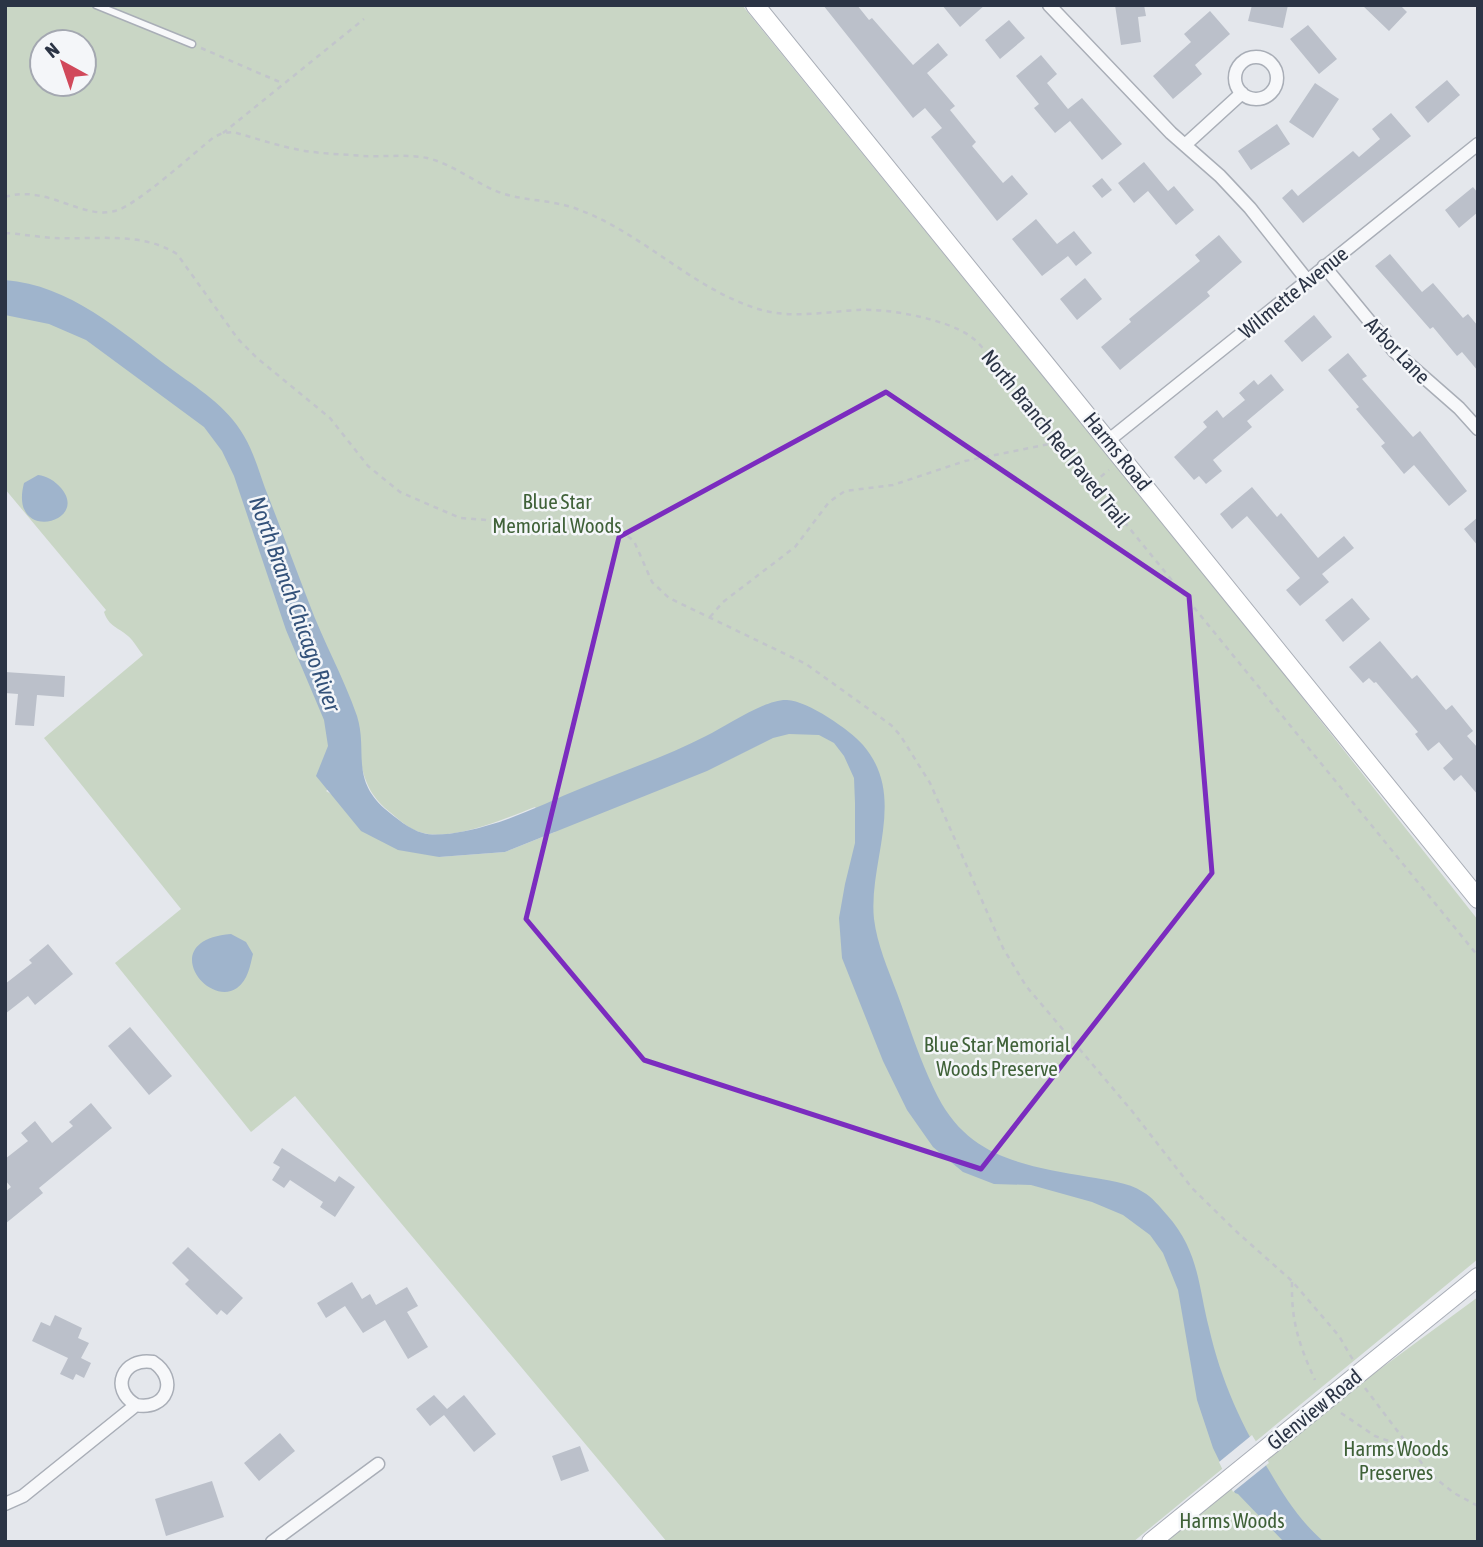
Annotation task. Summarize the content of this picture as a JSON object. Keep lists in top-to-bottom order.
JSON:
{
  "streets": {
    "main road": ["Harms Road", "Glenview Road"],
    "street": ["Wilmette Avenue", "Arbor Lane"],
    "path": ["North Branch Red Paved Trail"]
  },
  "crossings": [
    ["Wilmette Avenue", "Arbor Lane"],
    ["Wilmette Avenue", "Harms Road"]
  ],
  "water": ["North Branch Chicago River"],
  "parks": [
    "Blue Star Memorial Woods",
    "Blue Star Memorial Woods Preserve",
    "Harms Woods Preserves",
    "Harms Woods"
  ],
  "north": "top left"
}
